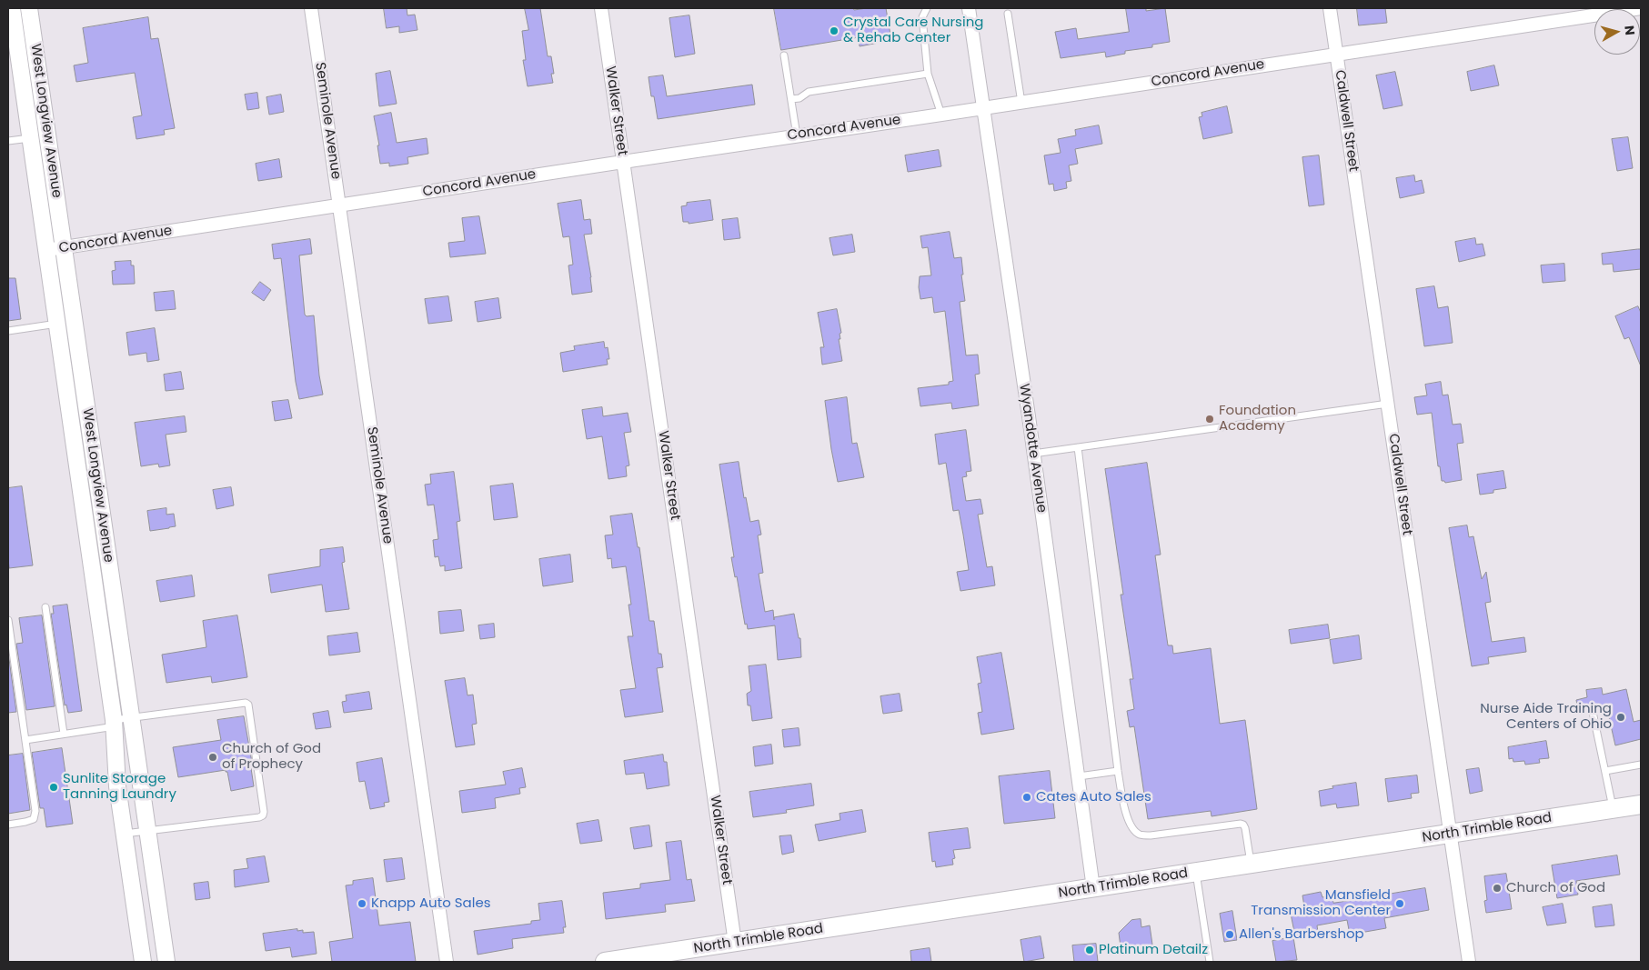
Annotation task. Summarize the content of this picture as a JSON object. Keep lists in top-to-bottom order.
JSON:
{
  "streets": {
    "main road": ["North Trimble Road"],
    "street": [
      "Concord Avenue",
      "Walker Street",
      "West Longview Avenue",
      "Seminole Avenue",
      "Caldwell Street",
      "Wyandotte Avenue"
    ]
  },
  "crossings": [
    ["Concord Avenue", "Walker Street"],
    ["Concord Avenue", "West Longview Avenue"],
    ["Concord Avenue", "Seminole Avenue"],
    ["Concord Avenue", "Caldwell Street"],
    ["Concord Avenue", "Wyandotte Avenue"],
    ["Walker Street", "North Trimble Road"],
    ["Caldwell Street", "North Trimble Road"],
    ["Wyandotte Avenue", "North Trimble Road"]
  ],
  "places": [
    "Crystal Care Nursing & Rehab Center",
    "Foundation Academy",
    "Nurse Aide Training Centers of Ohio",
    "Church of God of Prophecy",
    "Sunlite Storage Tanning Laundry",
    "Cates Auto Sales",
    "Church of God",
    "Knapp Auto Sales",
    "Mansfield Transmission Center",
    "Allen's Barbershop",
    "Platinum Detailz"
  ],
  "north": "right"
}
